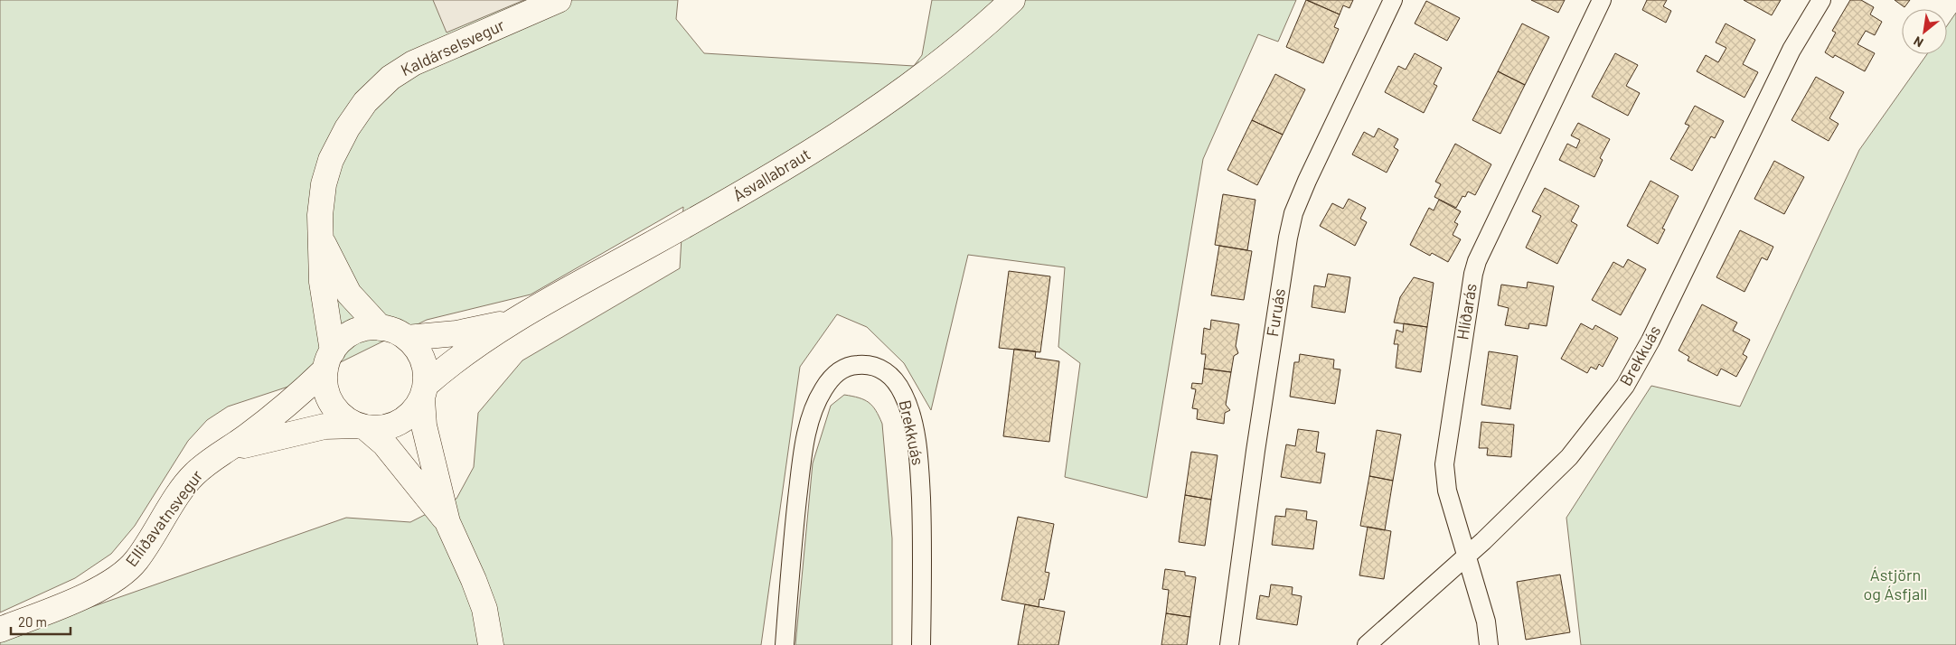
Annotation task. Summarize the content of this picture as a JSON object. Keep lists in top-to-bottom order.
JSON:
{
  "streets": {
    "main road": ["Kaldárselsvegur", "Ásvallabraut", "Elliðavatnsvegur"],
    "street": ["Hlíðarás", "Furuás", "Brekkuás"]
  },
  "crossings": [
    ["Kaldárselsvegur", "Ásvallabraut"],
    ["Kaldárselsvegur", "Elliðavatnsvegur"],
    ["Ásvallabraut", "Elliðavatnsvegur"],
    ["Hlíðarás", "Brekkuás"]
  ],
  "parks": ["Ástjörn og Ásfjall"],
  "scale_bar": "20 m",
  "north": "bottom left"
}
